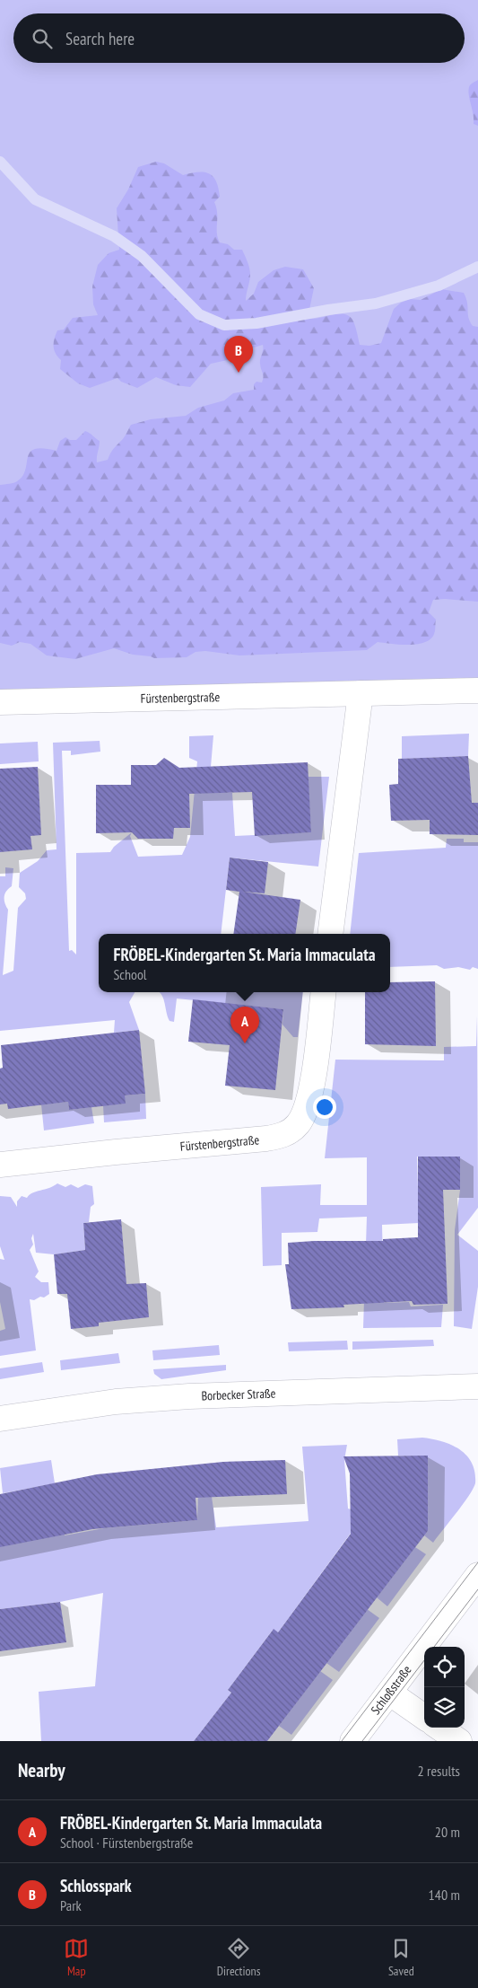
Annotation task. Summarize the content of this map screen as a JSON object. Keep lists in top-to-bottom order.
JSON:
{
  "streets": {
    "street": ["Fürstenbergstraße", "Borbecker Straße", "Schloßstraße"]
  },
  "page": {
    "search": "Search here",
    "pins": ["B", "A"],
    "popup": ["FRÖBEL-Kindergarten St. Maria Immaculata", "School"],
    "heading": ["Nearby", "2 results"],
    "list": [
      {
        "mark": "A",
        "name": "FRÖBEL-Kindergarten St. Maria Immaculata",
        "note": "School · Fürstenbergstraße",
        "value": "20 m"
      },
      {
        "mark": "B",
        "name": "Schlosspark",
        "note": "Park",
        "value": "140 m"
      }
    ],
    "nav": ["Map", "Directions", "Saved"]
  }
}
